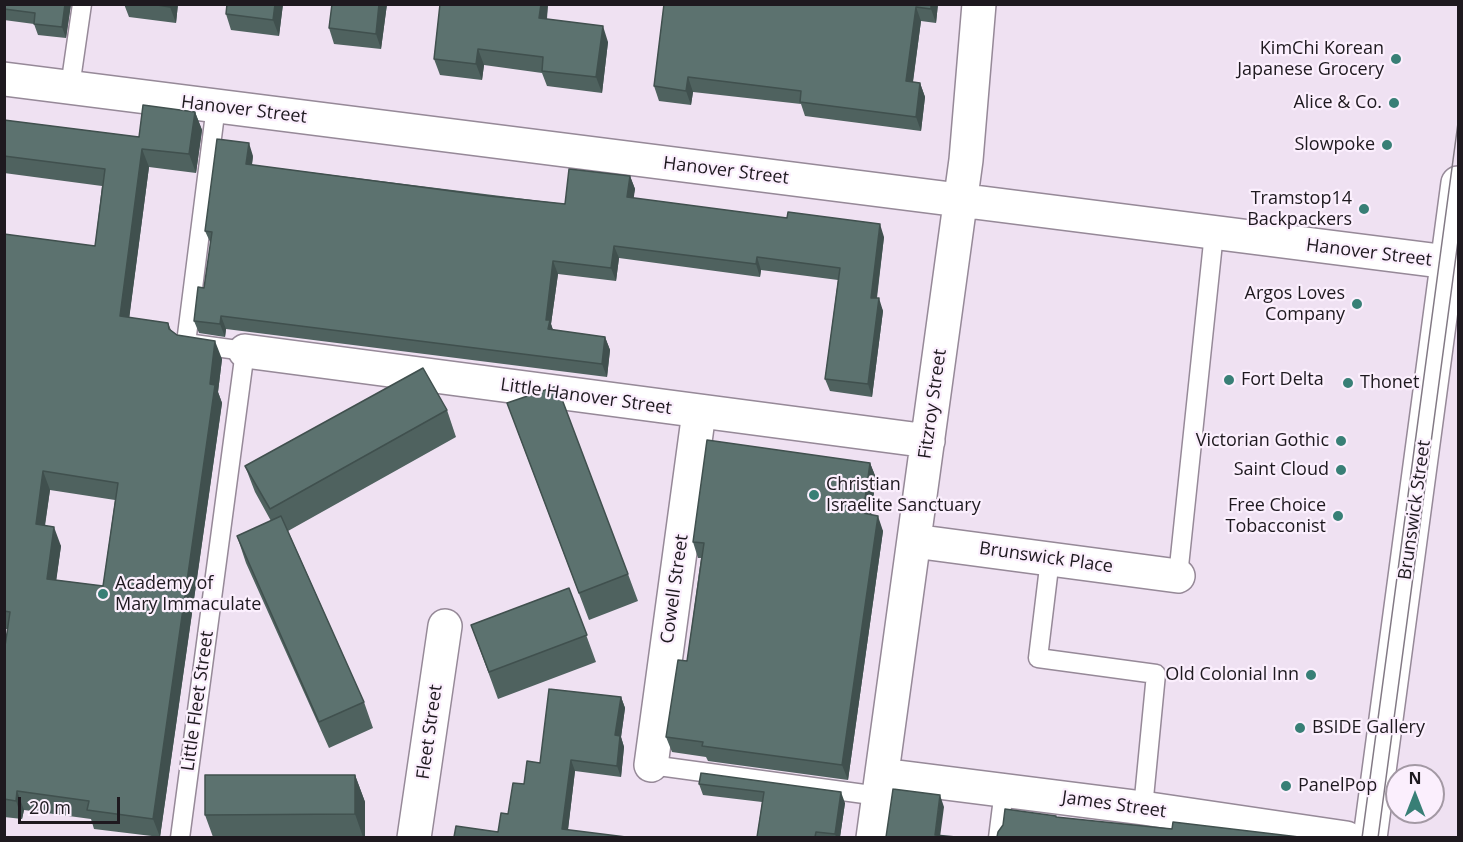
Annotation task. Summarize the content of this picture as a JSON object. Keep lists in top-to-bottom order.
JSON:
{
  "streets": {
    "street": [
      "Hanover Street",
      "Little Hanover Street",
      "Fitzroy Street",
      "Brunswick Street",
      "Brunswick Place",
      "Cowell Street",
      "Fleet Street",
      "James Street"
    ],
    "lane": ["Little Fleet Street"]
  },
  "crossings": [
    ["Hanover Street", "Fitzroy Street"],
    ["Hanover Street", "Brunswick Street"],
    ["Little Hanover Street", "Fitzroy Street"],
    ["Little Hanover Street", "Cowell Street"],
    ["Little Hanover Street", "Little Fleet Street"],
    ["Fitzroy Street", "Brunswick Place"],
    ["Fitzroy Street", "James Street"]
  ],
  "places": [
    "KimChi Korean Japanese Grocery",
    "Alice & Co.",
    "Slowpoke",
    "Tramstop14 Backpackers",
    "Argos Loves Company",
    "Fort Delta",
    "Thonet",
    "Victorian Gothic",
    "Saint Cloud",
    "Christian Israelite Sanctuary",
    "Free Choice Tobacconist",
    "Academy of Mary Immaculate",
    "Old Colonial Inn",
    "BSIDE Gallery",
    "PanelPop"
  ],
  "scale_bar": "20 m",
  "north": "top"
}
